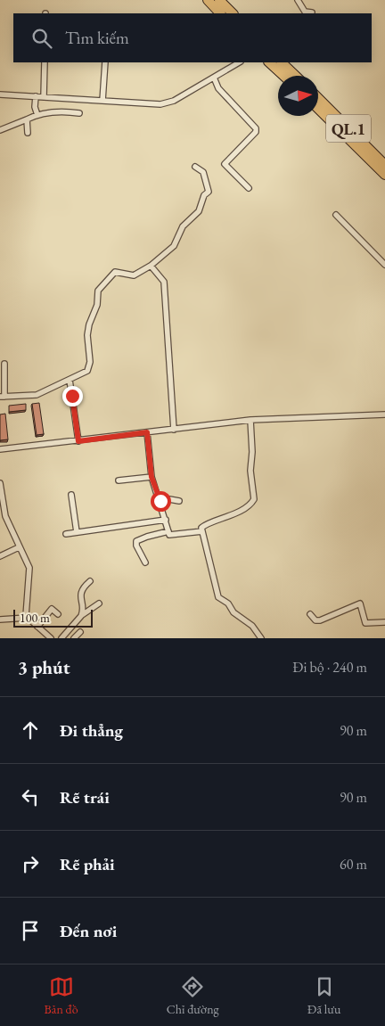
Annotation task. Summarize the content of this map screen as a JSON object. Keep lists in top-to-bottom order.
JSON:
{
  "streets": {
    "highway": ["QL.1"]
  },
  "scale_bar": "100 m",
  "north": "right",
  "page": {
    "search": "Tìm kiếm",
    "scale": "100 m",
    "heading": ["3 phút", "Đi bộ · 240 m"],
    "list": [
      ["Đi thẳng", "90 m"],
      ["Rẽ trái", "90 m"],
      ["Rẽ phải", "60 m"],
      "Đến nơi"
    ],
    "nav": ["Bản đồ", "Chỉ đường", "Đã lưu"]
  }
}
